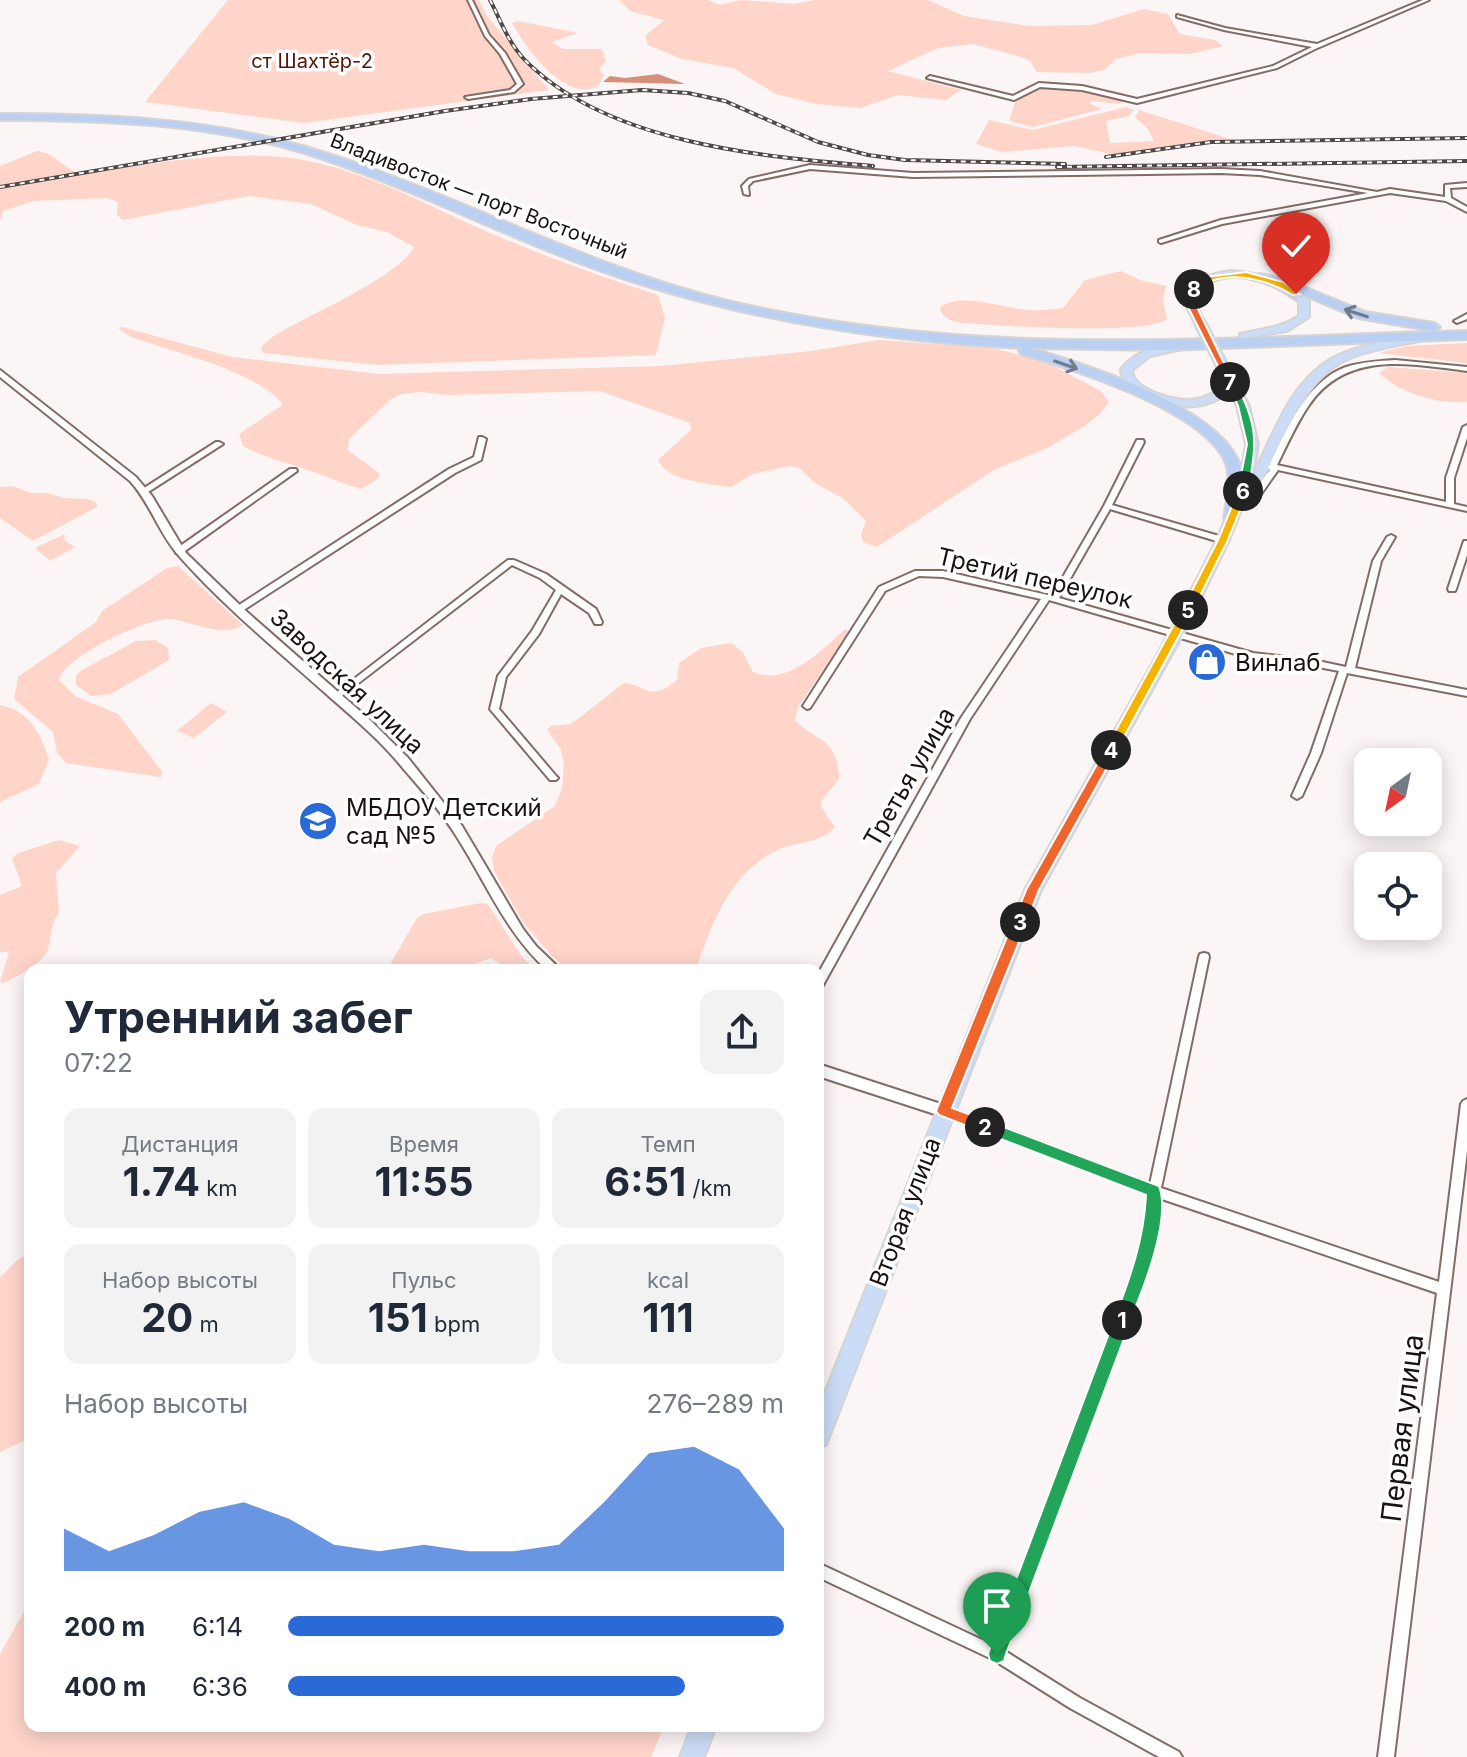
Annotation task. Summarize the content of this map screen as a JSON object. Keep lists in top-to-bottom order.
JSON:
{
  "streets": {
    "highway": ["Владивосток — порт Восточный"],
    "main road": ["Вторая улица"],
    "street": [
      "Третий переулок",
      "Заводская улица",
      "Третья улица",
      "Первая улица"
    ]
  },
  "crossings": [
    ["Третий переулок", "Третья улица"],
    ["Третий переулок", "Вторая улица"]
  ],
  "parks": ["ст Шахтёр-2"],
  "places": {
    "shop": ["Винлаб"],
    "school or university": ["МБДОУ Детский сад №5"]
  },
  "north": "bottom left",
  "page": {
    "pins": [
      "8",
      "7",
      "6",
      "5",
      "4",
      "3",
      "2",
      "1"
    ],
    "heading": ["Утренний забег", "07:22"],
    "stats": [
      ["Дистанция", "1.74 km"],
      ["Время", "11:55"],
      ["Темп", "6:51 /km"],
      ["Набор высоты", "20 m"],
      ["Пульс", "151 bpm"],
      ["kcal", "111"]
    ],
    "chart": ["Набор высоты", "276–289 m"],
    "list": [
      {
        "name": "200 m",
        "note": "6:14"
      },
      {
        "name": "400 m",
        "note": "6:36"
      }
    ]
  }
}
